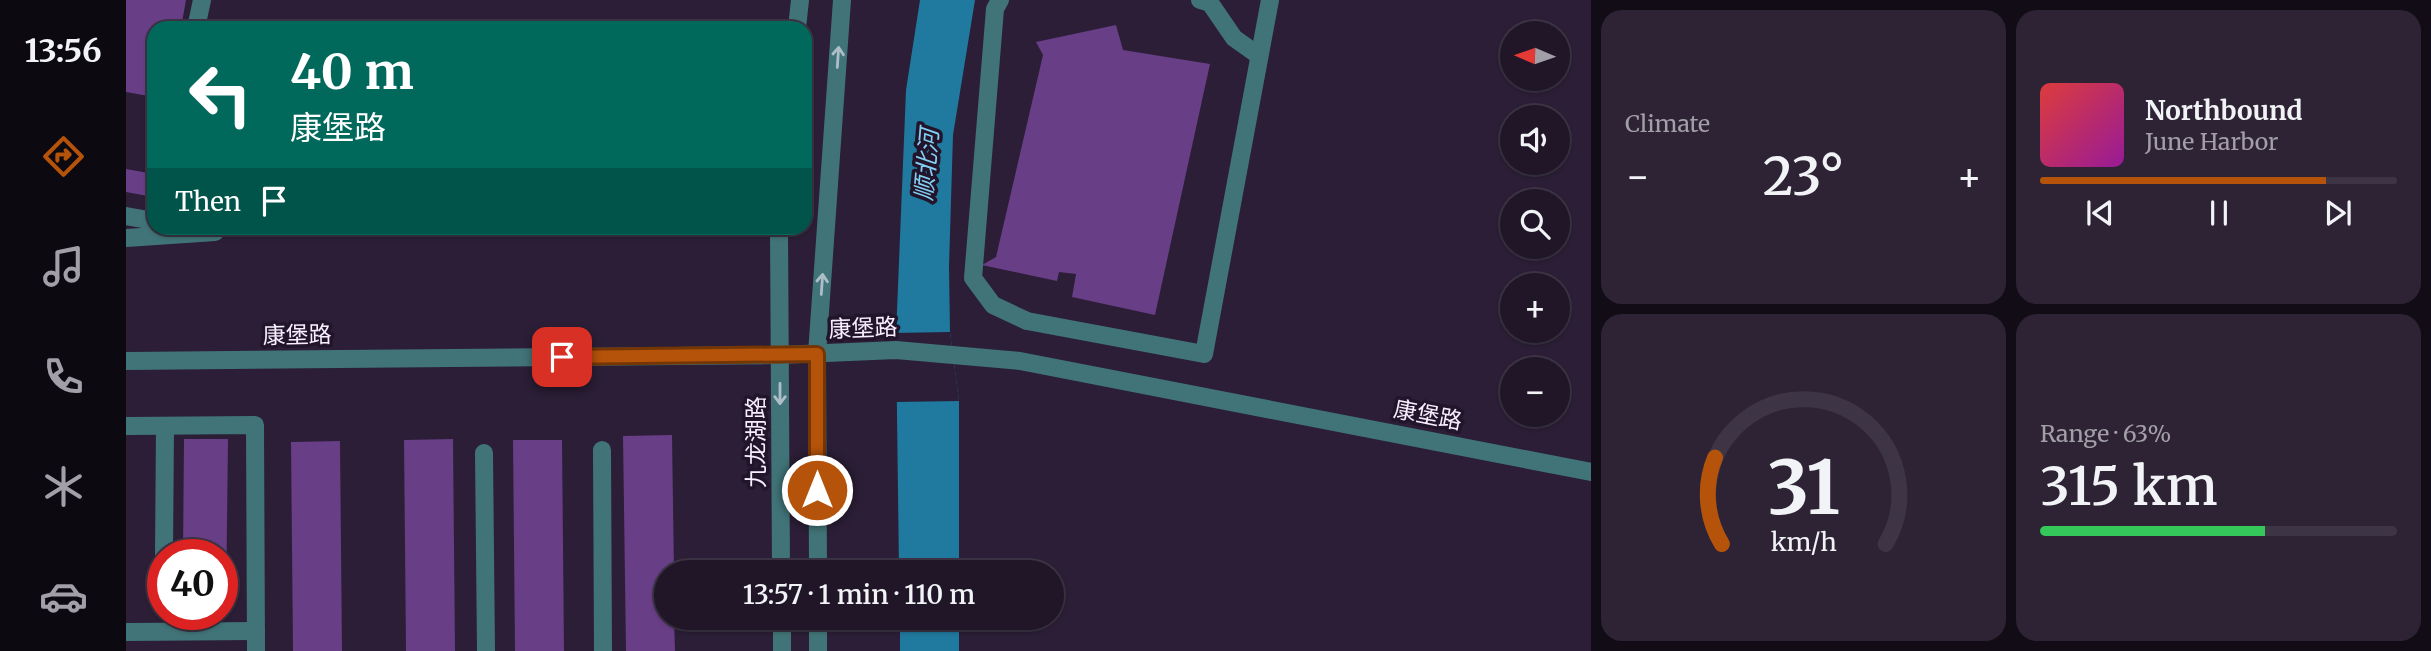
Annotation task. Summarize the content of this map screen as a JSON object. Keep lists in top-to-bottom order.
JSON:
{
  "streets": {
    "street": ["康堡路", "九龙湖路"]
  },
  "crossings": [
    ["康堡路", "九龙湖路"]
  ],
  "water": ["顺北河"],
  "north": "left",
  "page": {
    "tabs": "13:56",
    "tile": [
      "Climate",
      ["Range · 63%", "315 km"]
    ],
    "map_buttons": ["+", "−"],
    "turn": ["40 m", "康堡路"],
    "song": ["Northbound", "June Harbor"],
    "heat": ["−", "23°", "+"],
    "then": "Then",
    "limit": "40",
    "trip": "13:57 · 1 min · 110 m",
    "gauge": ["31", "km/h"]
  }
}
